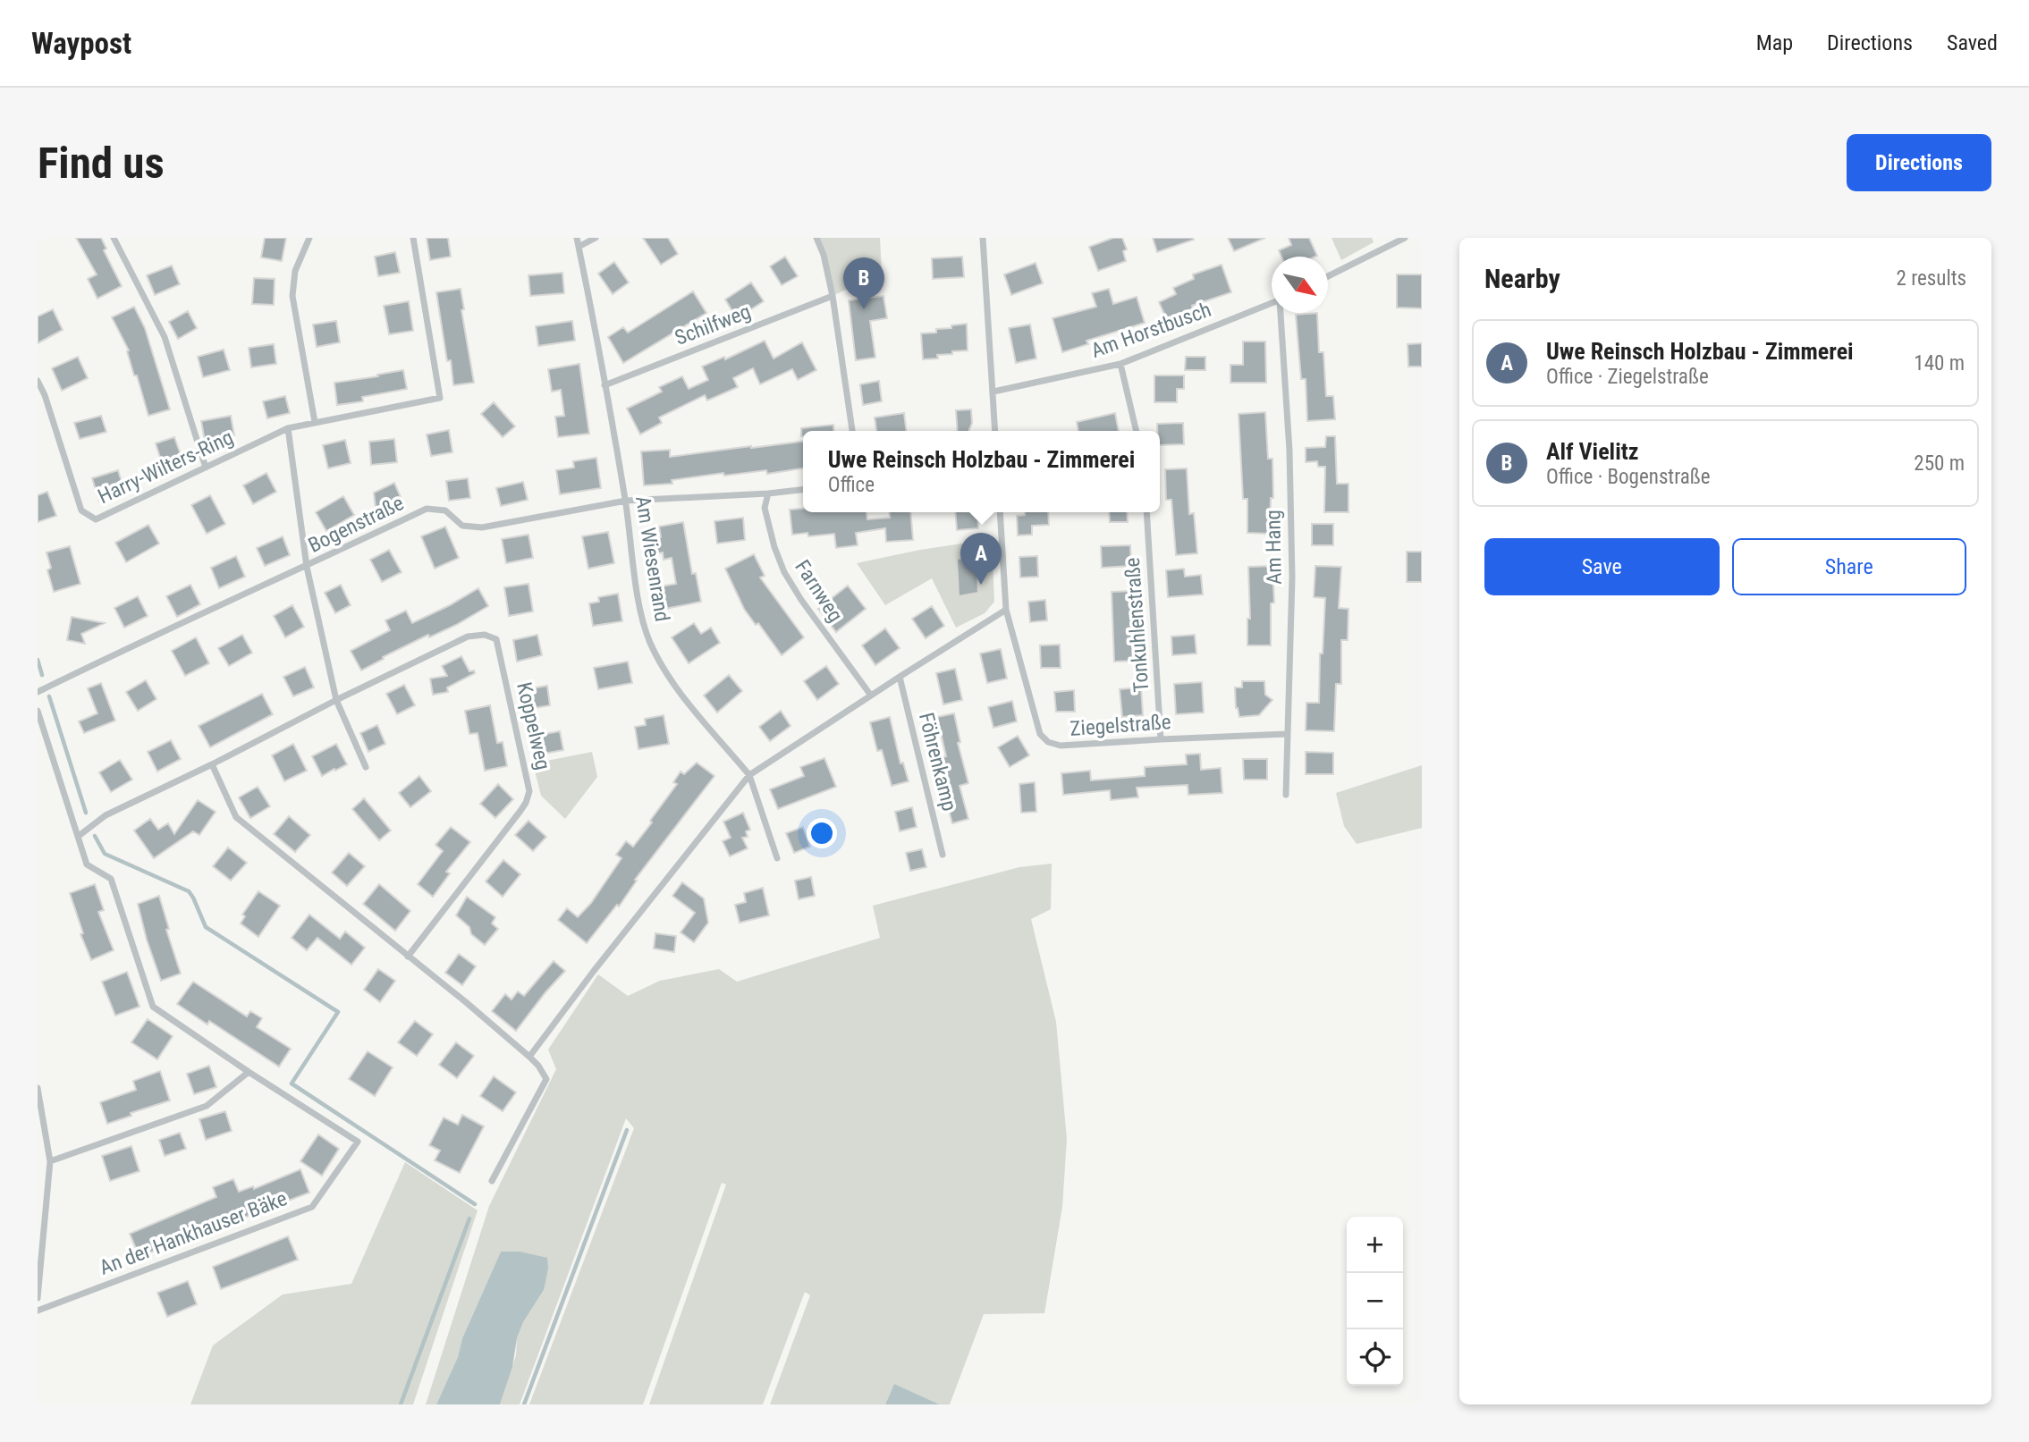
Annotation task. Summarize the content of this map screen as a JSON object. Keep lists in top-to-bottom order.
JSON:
{
  "streets": {
    "street": [
      "Schilfweg",
      "Am Horstbusch",
      "Harry-Wilters-Ring",
      "Bogenstraße",
      "Am Hang",
      "Am Wiesenrand",
      "Farnweg",
      "Tonkuhlenstraße",
      "Ziegelstraße",
      "Koppelweg",
      "Föhrenkamp",
      "An der Hankhauser Bäke"
    ]
  },
  "crossings": [
    ["Schilfweg", "Am Wiesenrand"],
    ["Bogenstraße", "Am Wiesenrand"],
    ["Bogenstraße", "Farnweg"],
    ["Am Hang", "Ziegelstraße"],
    ["Tonkuhlenstraße", "Ziegelstraße"]
  ],
  "north": "bottom right",
  "page": {
    "header": "Waypost",
    "nav": ["Map", "Directions", "Saved"],
    "buttons": [
      "Directions",
      ["Save", "Share"]
    ],
    "title": "Find us",
    "heading": ["Nearby", "2 results"],
    "pins": ["B", "A"],
    "list": [
      {
        "mark": "A",
        "name": "Uwe Reinsch Holzbau - Zimmerei",
        "note": "Office · Ziegelstraße",
        "value": "140 m"
      },
      {
        "mark": "B",
        "name": "Alf Vielitz",
        "note": "Office · Bogenstraße",
        "value": "250 m"
      }
    ],
    "popup": ["Uwe Reinsch Holzbau - Zimmerei", "Office"],
    "map_buttons": ["+", "−"]
  }
}
